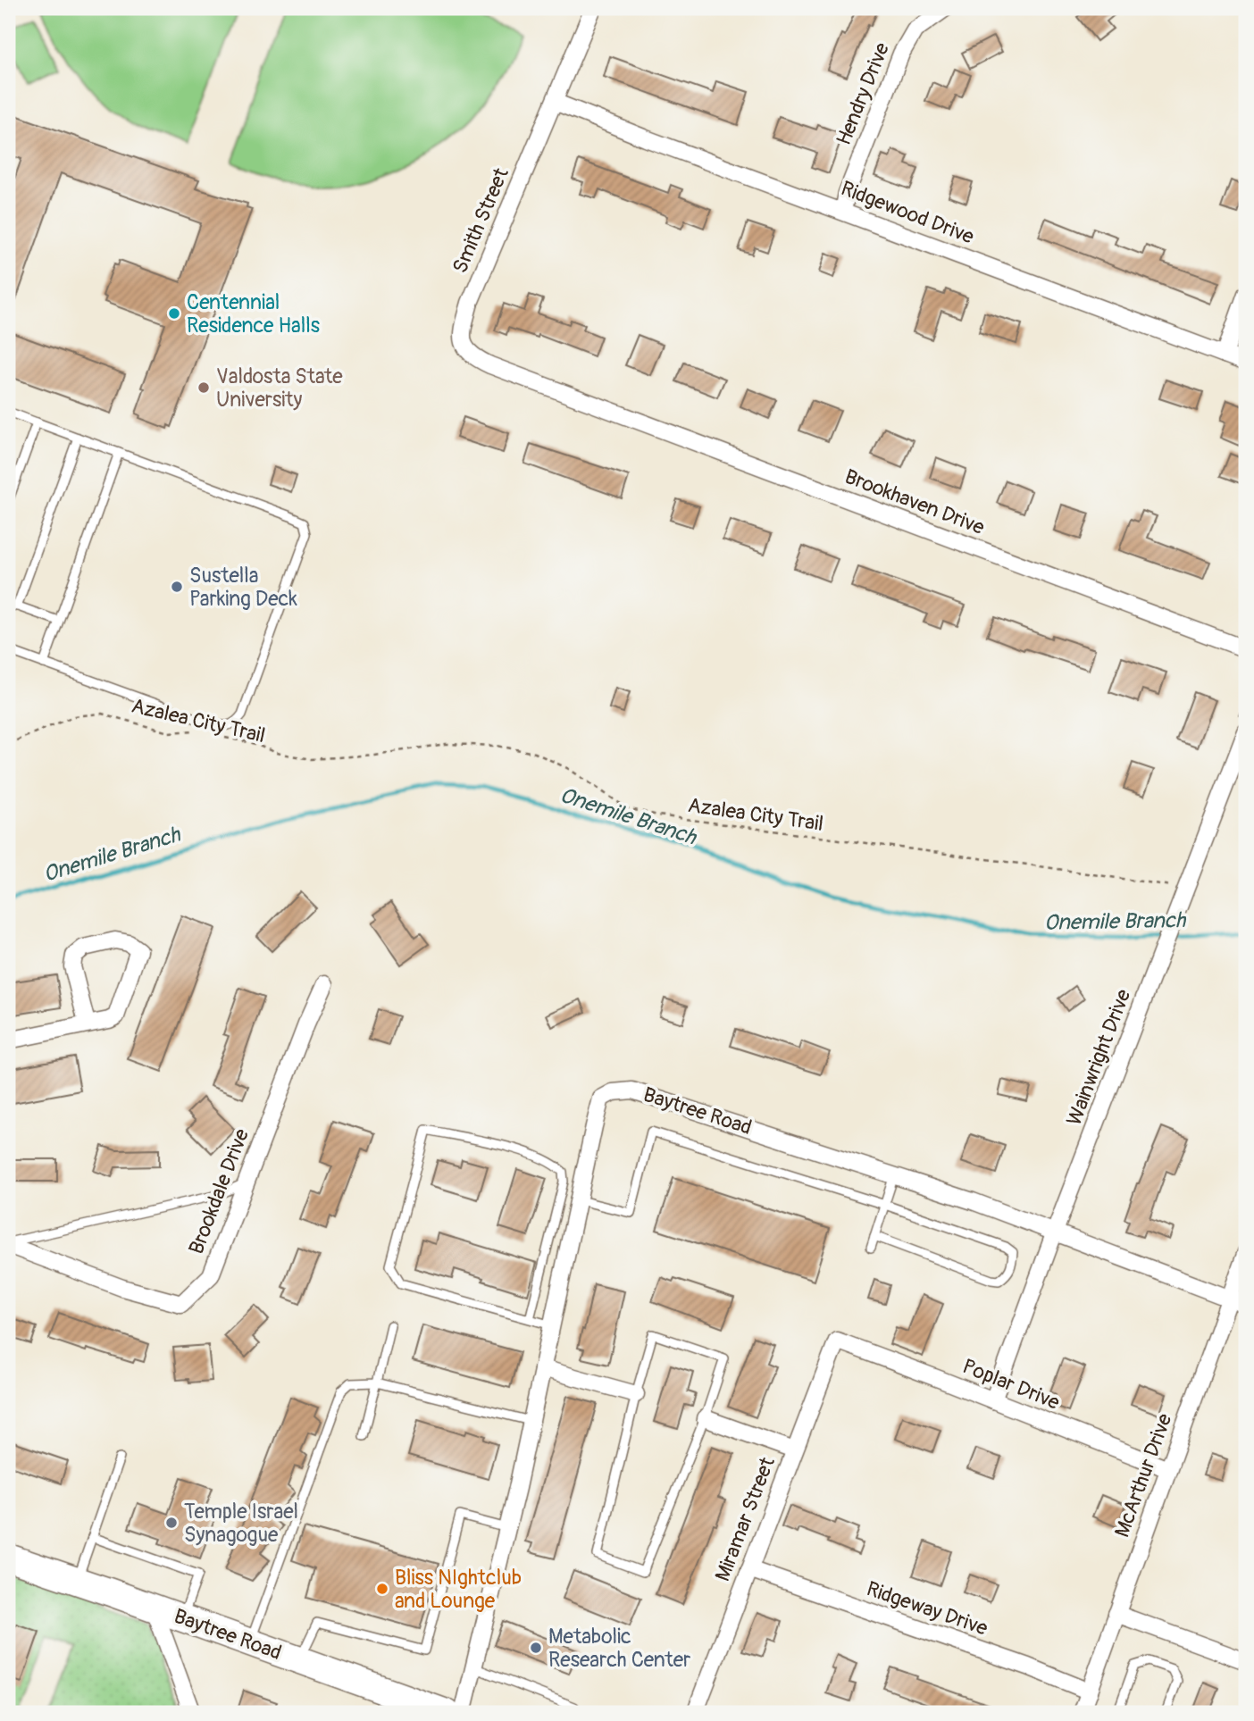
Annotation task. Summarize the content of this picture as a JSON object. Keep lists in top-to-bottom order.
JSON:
{
  "streets": {
    "main road": ["Baytree Road"],
    "street": [
      "Hendry Drive",
      "Ridgewood Drive",
      "Smith Street",
      "Brookhaven Drive",
      "Wainwright Drive",
      "Brookdale Drive",
      "Poplar Drive",
      "McArthur Drive",
      "Miramar Street",
      "Ridgeway Drive"
    ],
    "path": ["Azalea City Trail"]
  },
  "crossings": [
    ["Hendry Drive", "Ridgewood Drive"],
    ["Ridgewood Drive", "Smith Street"],
    ["Smith Street", "Brookhaven Drive"],
    ["Wainwright Drive", "Baytree Road"],
    ["Wainwright Drive", "Poplar Drive"],
    ["Baytree Road", "McArthur Drive"],
    ["Poplar Drive", "McArthur Drive"],
    ["Poplar Drive", "Miramar Street"],
    ["McArthur Drive", "Ridgeway Drive"],
    ["Miramar Street", "Ridgeway Drive"]
  ],
  "water": ["Onemile Branch"],
  "places": [
    "Centennial Residence Halls",
    "Valdosta State University",
    "Sustella Parking Deck",
    "Temple Israel Synagogue",
    "Bliss NIghtclub and Lounge",
    "Metabolic Research Center"
  ]
}
